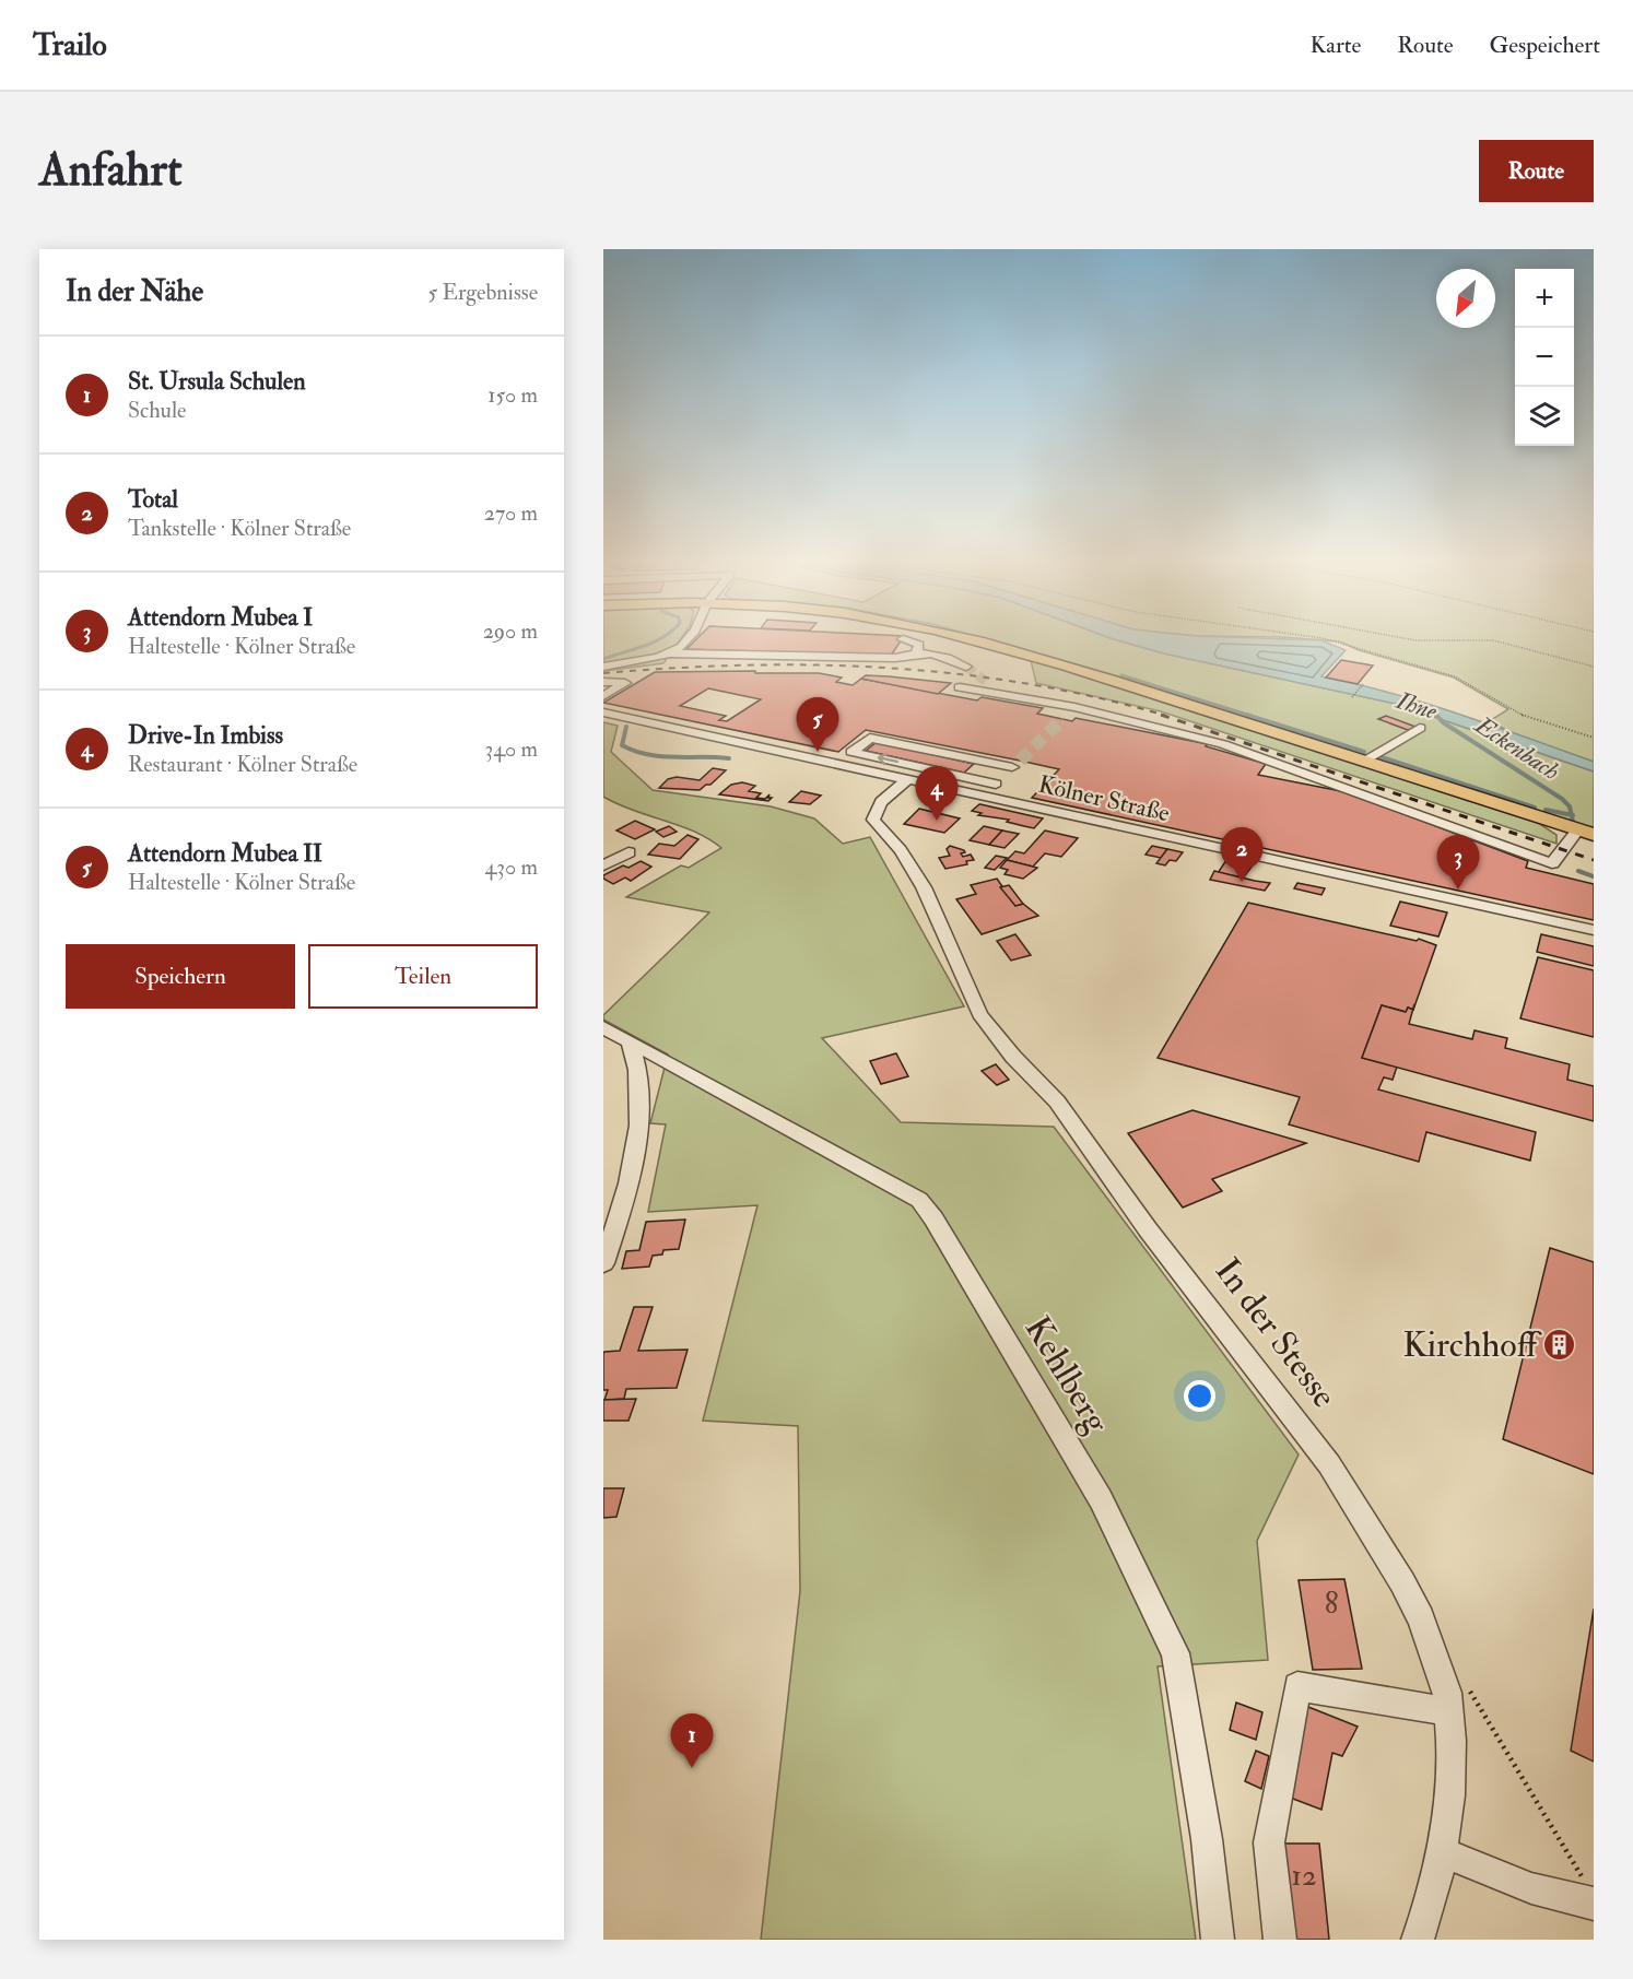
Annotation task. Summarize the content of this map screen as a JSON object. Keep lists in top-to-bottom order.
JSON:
{
  "streets": {
    "street": ["Kölner Straße", "In der Stesse", "Kehlberg"]
  },
  "crossings": [
    ["Kölner Straße", "In der Stesse"]
  ],
  "water": ["Ihne", "Eckenbach"],
  "places": {
    "building": ["Kirchhoff"]
  },
  "house_numbers": ["8", "12"],
  "north": "bottom left",
  "page": {
    "header": "Trailo",
    "nav": ["Karte", "Route", "Gespeichert"],
    "buttons": [
      "Route",
      ["Speichern", "Teilen"]
    ],
    "title": "Anfahrt",
    "heading": ["In der Nähe", "5 Ergebnisse"],
    "map_buttons": ["+", "−"],
    "list": [
      {
        "mark": "1",
        "name": "St. Ursula Schulen",
        "note": "Schule",
        "value": "150 m"
      },
      {
        "mark": "2",
        "name": "Total",
        "note": "Tankstelle · Kölner Straße",
        "value": "270 m"
      },
      {
        "mark": "3",
        "name": "Attendorn Mubea I",
        "note": "Haltestelle · Kölner Straße",
        "value": "290 m"
      },
      {
        "mark": "4",
        "name": "Drive-In Imbiss",
        "note": "Restaurant · Kölner Straße",
        "value": "340 m"
      },
      {
        "mark": "5",
        "name": "Attendorn Mubea II",
        "note": "Haltestelle · Kölner Straße",
        "value": "430 m"
      }
    ],
    "pins": [
      "5",
      "4",
      "2",
      "3",
      "1"
    ]
  }
}
